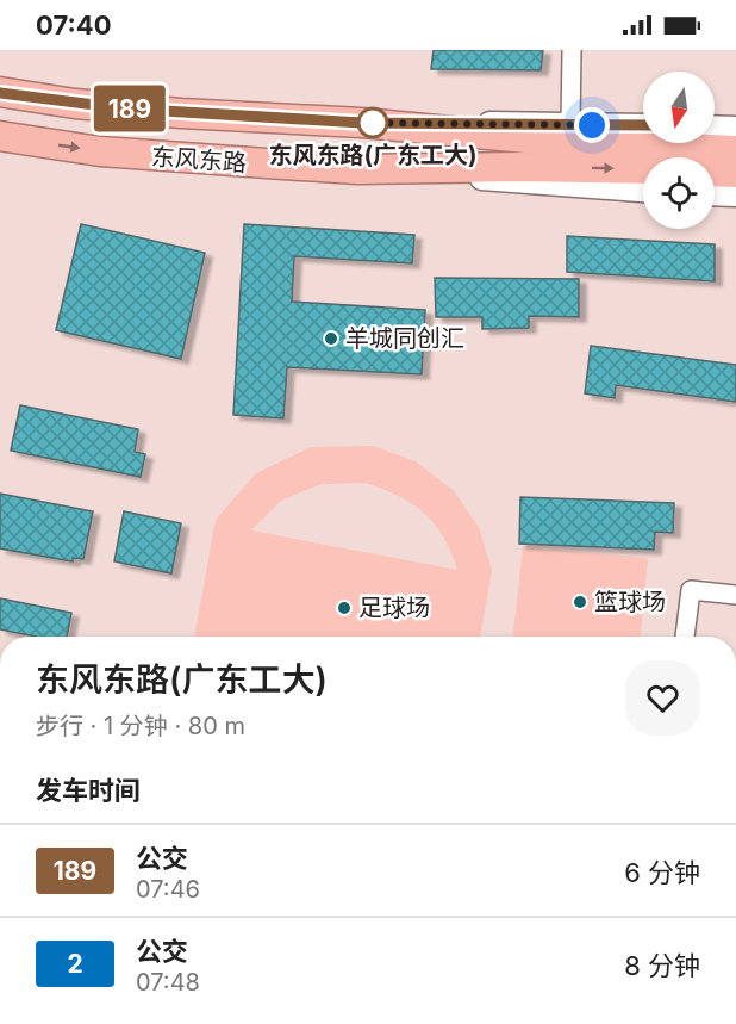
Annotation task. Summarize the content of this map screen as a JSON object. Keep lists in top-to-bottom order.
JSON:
{
  "streets": {
    "highway": ["东风东路"]
  },
  "places": [
    "东风东路(广东工大)",
    "羊城同创汇",
    "篮球场",
    "足球场"
  ],
  "lines": ["bus line 189"],
  "north": "bottom",
  "page": {
    "status": "07:40",
    "on_map": "189",
    "heading": [
      ["东风东路(广东工大)", "步行 · 1 分钟 · 80 m"],
      "发车时间"
    ],
    "list": [
      {
        "mark": "189",
        "name": "公交",
        "note": "07:46",
        "value": "6 分钟"
      },
      {
        "mark": "2",
        "name": "公交",
        "note": "07:48",
        "value": "8 分钟"
      }
    ]
  }
}
